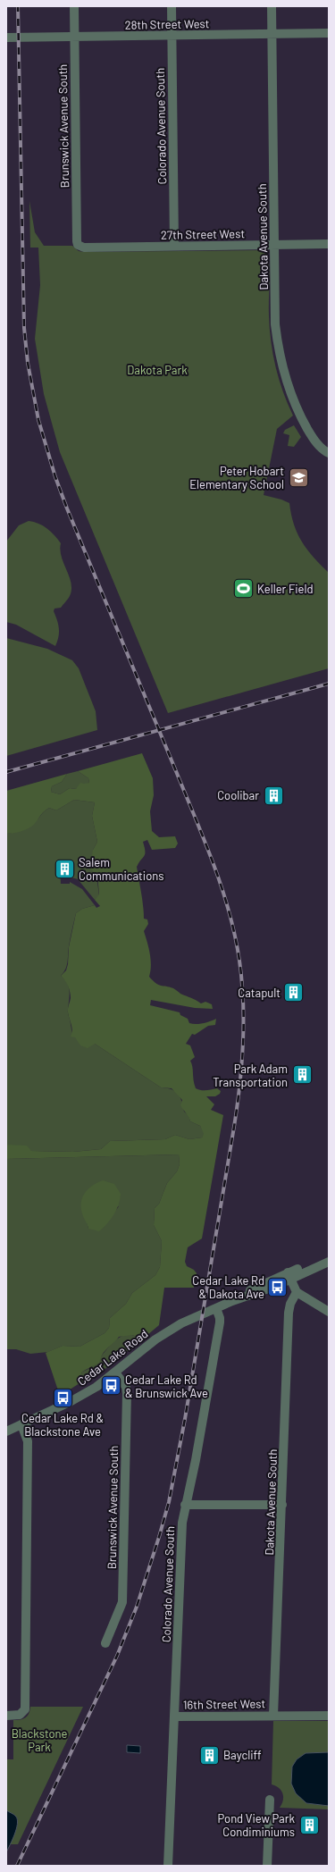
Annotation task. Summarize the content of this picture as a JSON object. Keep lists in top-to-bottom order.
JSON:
{
  "streets": {
    "street": [
      "28th Street West",
      "Brunswick Avenue South",
      "Colorado Avenue South",
      "27th Street West",
      "Dakota Avenue South",
      "Cedar Lake Road",
      "16th Street West"
    ]
  },
  "crossings": [
    ["28th Street West", "Brunswick Avenue South"],
    ["28th Street West", "Colorado Avenue South"],
    ["28th Street West", "Dakota Avenue South"],
    ["Brunswick Avenue South", "27th Street West"],
    ["Brunswick Avenue South", "Cedar Lake Road"],
    ["Colorado Avenue South", "27th Street West"],
    ["Colorado Avenue South", "Cedar Lake Road"],
    ["Colorado Avenue South", "16th Street West"],
    ["27th Street West", "Dakota Avenue South"],
    ["Dakota Avenue South", "16th Street West"]
  ],
  "parks": ["Dakota Park", "Blackstone Park"],
  "places": {
    "school or university": ["Peter Hobart Elementary School"],
    "sports": ["Keller Field"],
    "building": [
      "Coolibar",
      "Salem Communications",
      "Catapult",
      "Park Adam Transportation",
      "Baycliff",
      "Pond View Park Condiminiums"
    ],
    "bus stop": ["Cedar Lake Rd & Dakota Ave", "Cedar Lake Rd & Brunswick Ave", "Cedar Lake Rd & Blackstone Ave"]
  }
}
